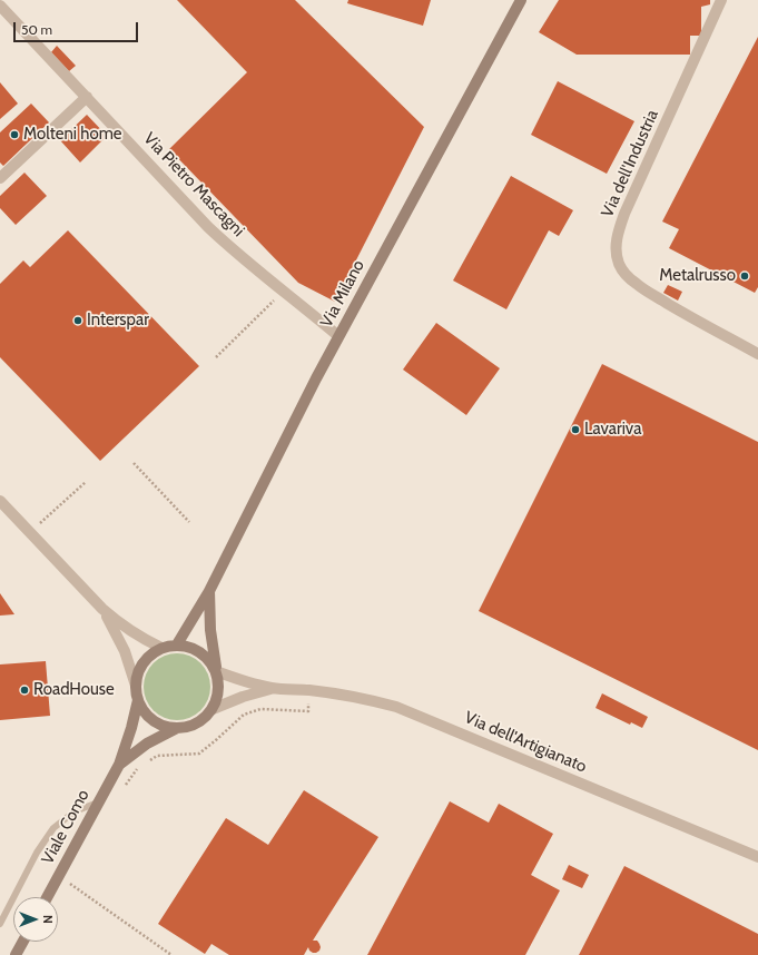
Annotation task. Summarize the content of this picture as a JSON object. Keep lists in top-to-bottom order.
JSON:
{
  "streets": {
    "main road": ["Via Milano", "Viale Como"],
    "street": ["Via dell'Industria", "Via Pietro Mascagni", "Via dell'Artigianato"]
  },
  "crossings": [
    ["Via Pietro Mascagni", "Via Milano"],
    ["Via Milano", "Via dell'Artigianato"]
  ],
  "places": [
    "Molteni home",
    "Metalrusso",
    "Interspar",
    "Lavariva",
    "RoadHouse"
  ],
  "scale_bar": "50 m",
  "north": "right"
}
